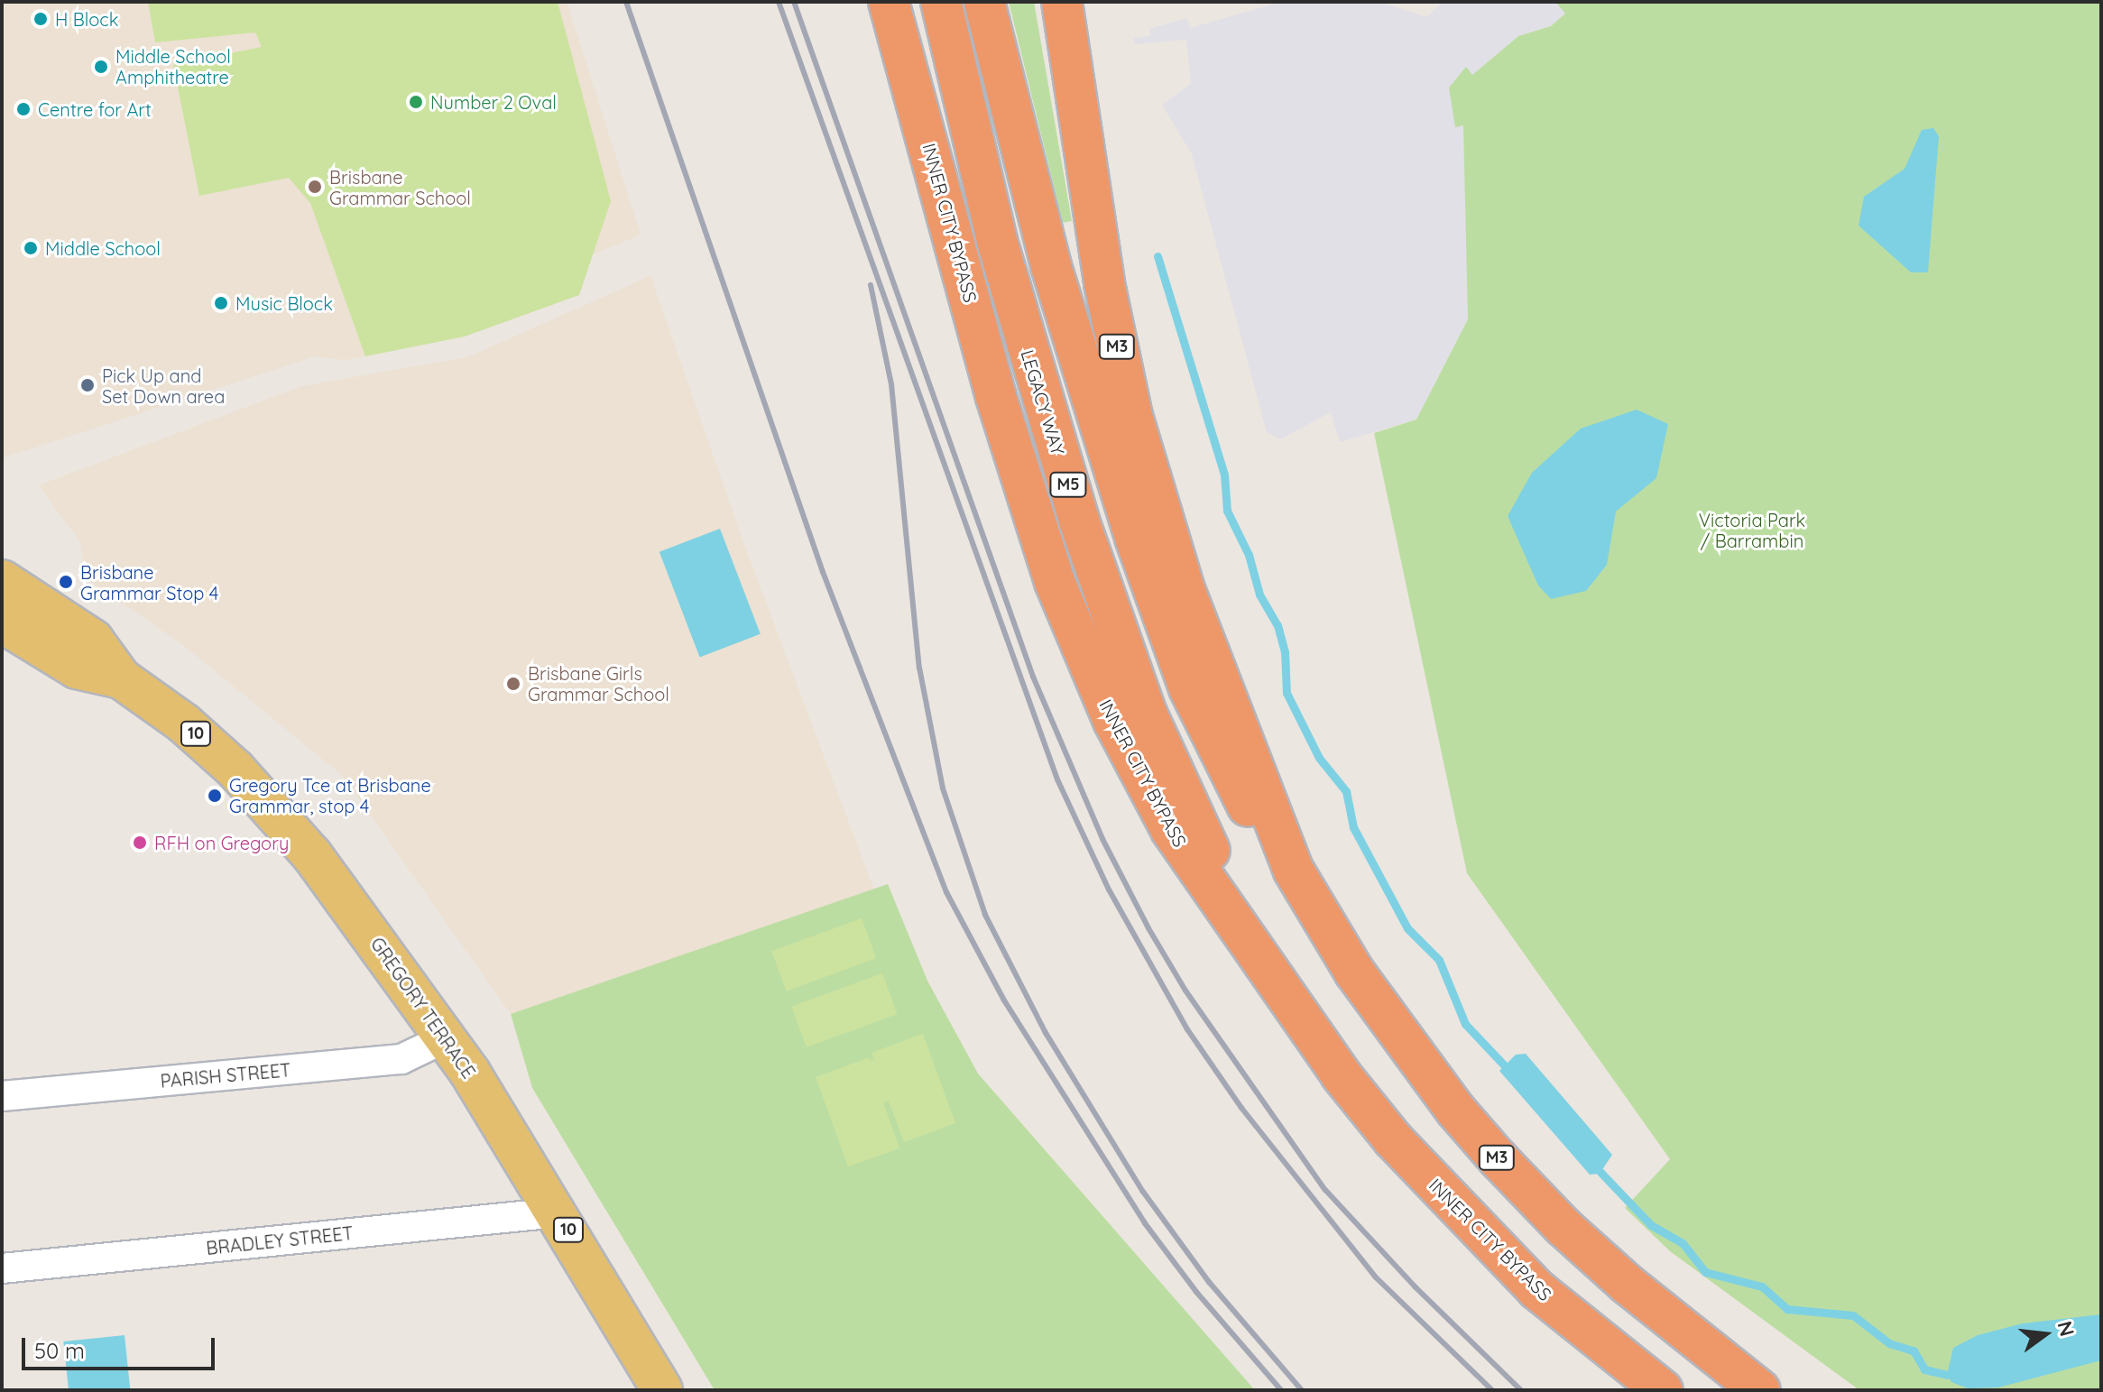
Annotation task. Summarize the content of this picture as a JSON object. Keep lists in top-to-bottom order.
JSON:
{
  "streets": {
    "highway": [
      "INNER CITY BYPASS",
      "M3",
      "LEGACY WAY",
      "M5"
    ],
    "main road": ["10", "GREGORY TERRACE"],
    "street": ["PARISH STREET", "BRADLEY STREET"]
  },
  "crossings": [
    ["INNER CITY BYPASS", "LEGACY WAY"],
    ["M3", "M5"],
    ["GREGORY TERRACE", "PARISH STREET"],
    ["GREGORY TERRACE", "BRADLEY STREET"]
  ],
  "parks": ["Victoria Park / Barrambin"],
  "places": [
    "H Block",
    "Middle School Amphitheatre",
    "Number 2 Oval",
    "Centre for Art",
    "Brisbane Grammar School",
    "Middle School",
    "Music Block",
    "Pick Up and Set Down area",
    "Brisbane Grammar Stop 4",
    "Brisbane Girls Grammar School",
    "Gregory Tce at Brisbane Grammar, stop 4",
    "RFH on Gregory"
  ],
  "scale_bar": "50 m",
  "north": "right"
}
